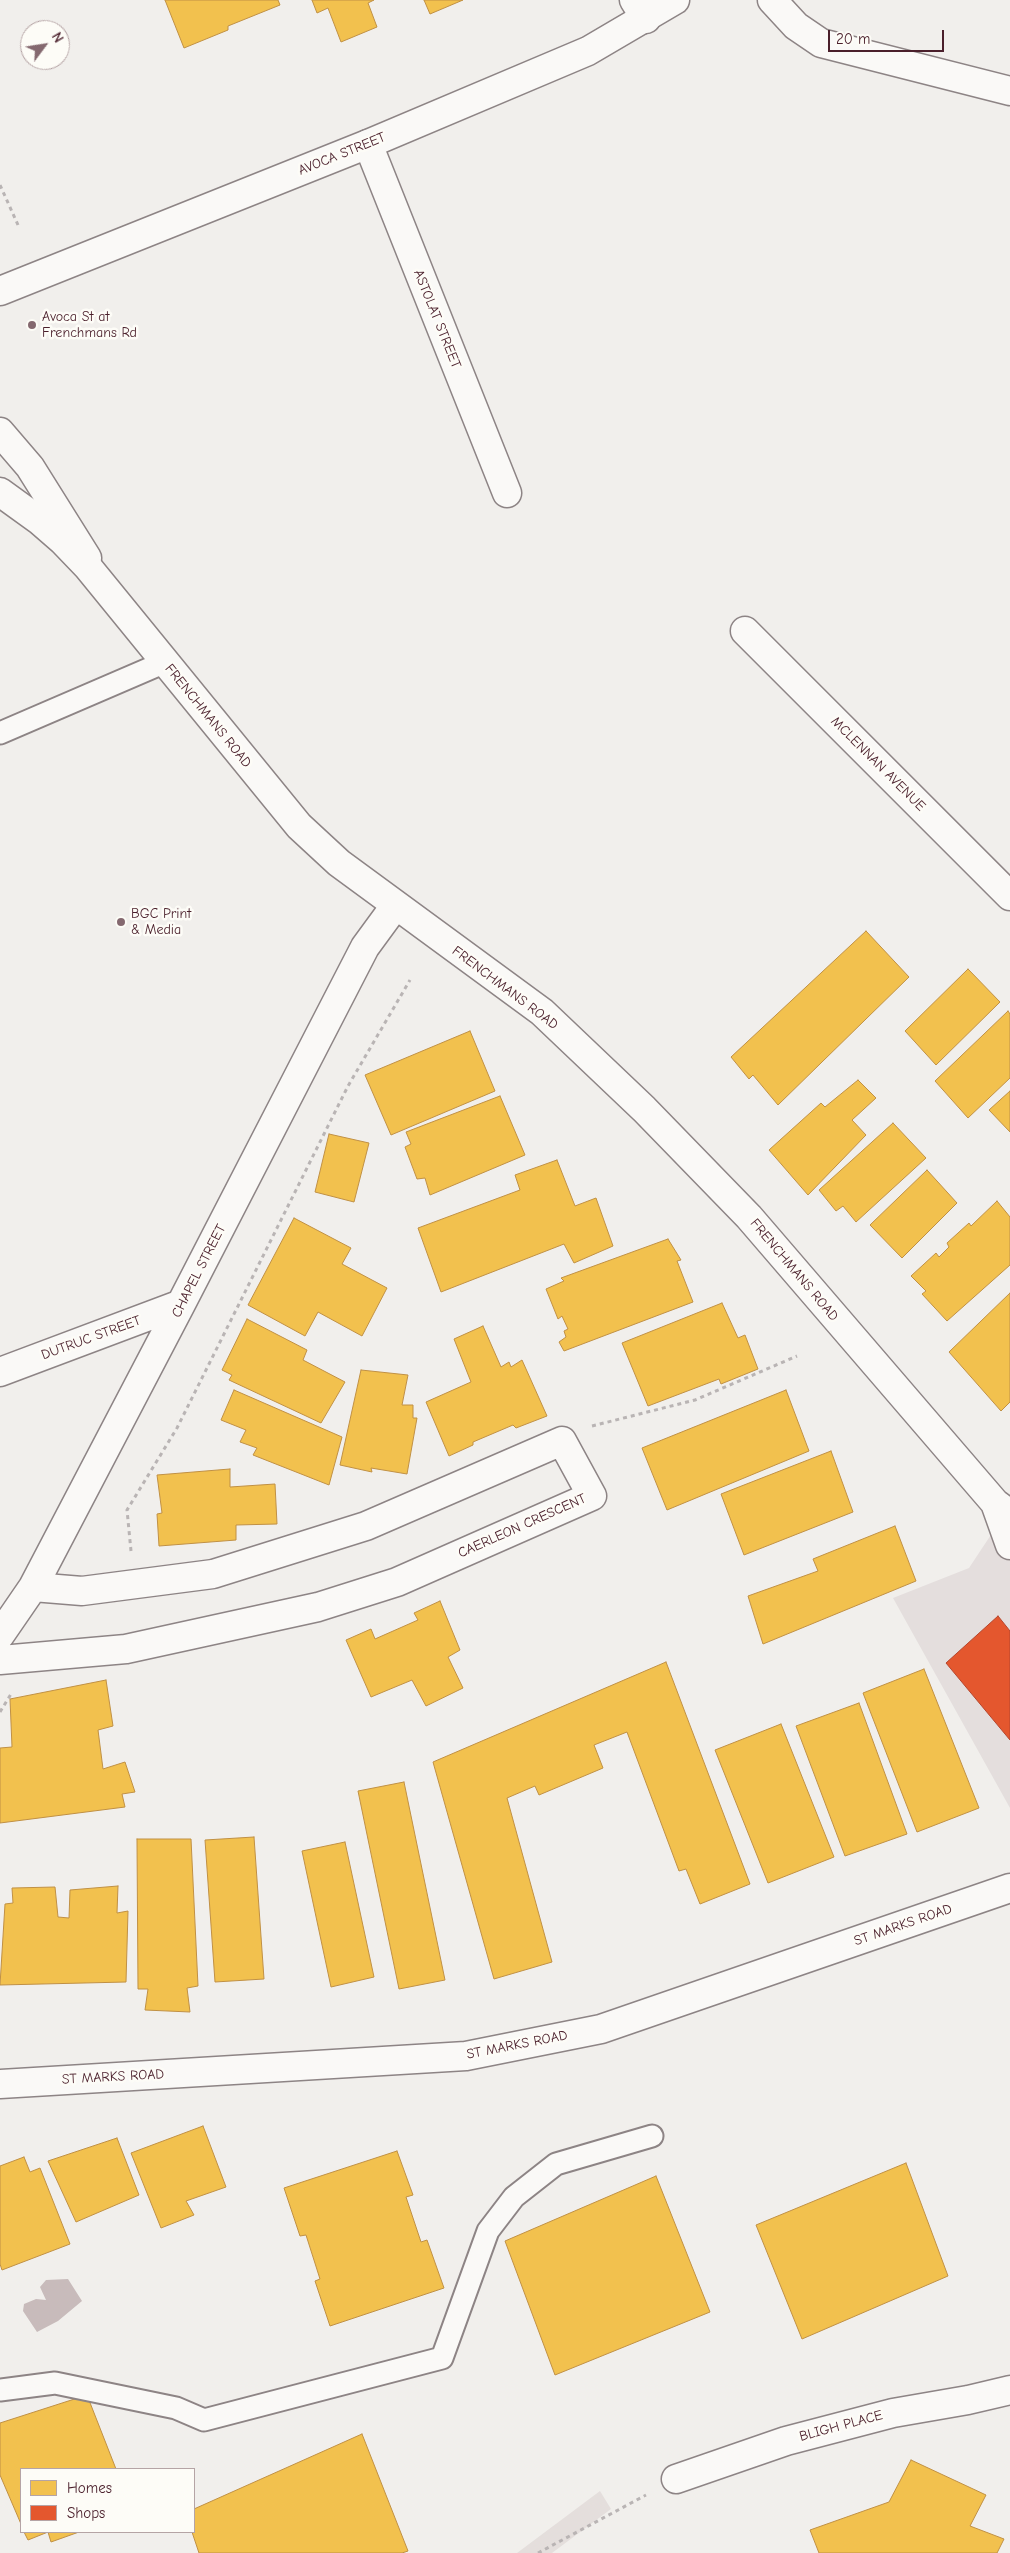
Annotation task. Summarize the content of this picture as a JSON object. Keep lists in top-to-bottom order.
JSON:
{
  "streets": {
    "street": [
      "AVOCA STREET",
      "ASTOLAT STREET",
      "FRENCHMANS ROAD",
      "MCLENNAN AVENUE",
      "CHAPEL STREET",
      "DUTRUC STREET",
      "CAERLEON CRESCENT",
      "ST MARKS ROAD",
      "BLIGH PLACE"
    ]
  },
  "crossings": [
    ["AVOCA STREET", "ASTOLAT STREET"],
    ["FRENCHMANS ROAD", "CHAPEL STREET"],
    ["CHAPEL STREET", "DUTRUC STREET"]
  ],
  "places": ["Avoca St at Frenchmans Rd", "BGC Print & Media"],
  "legend": ["Homes", "Shops"],
  "scale_bar": "20 m",
  "north": "top right"
}
